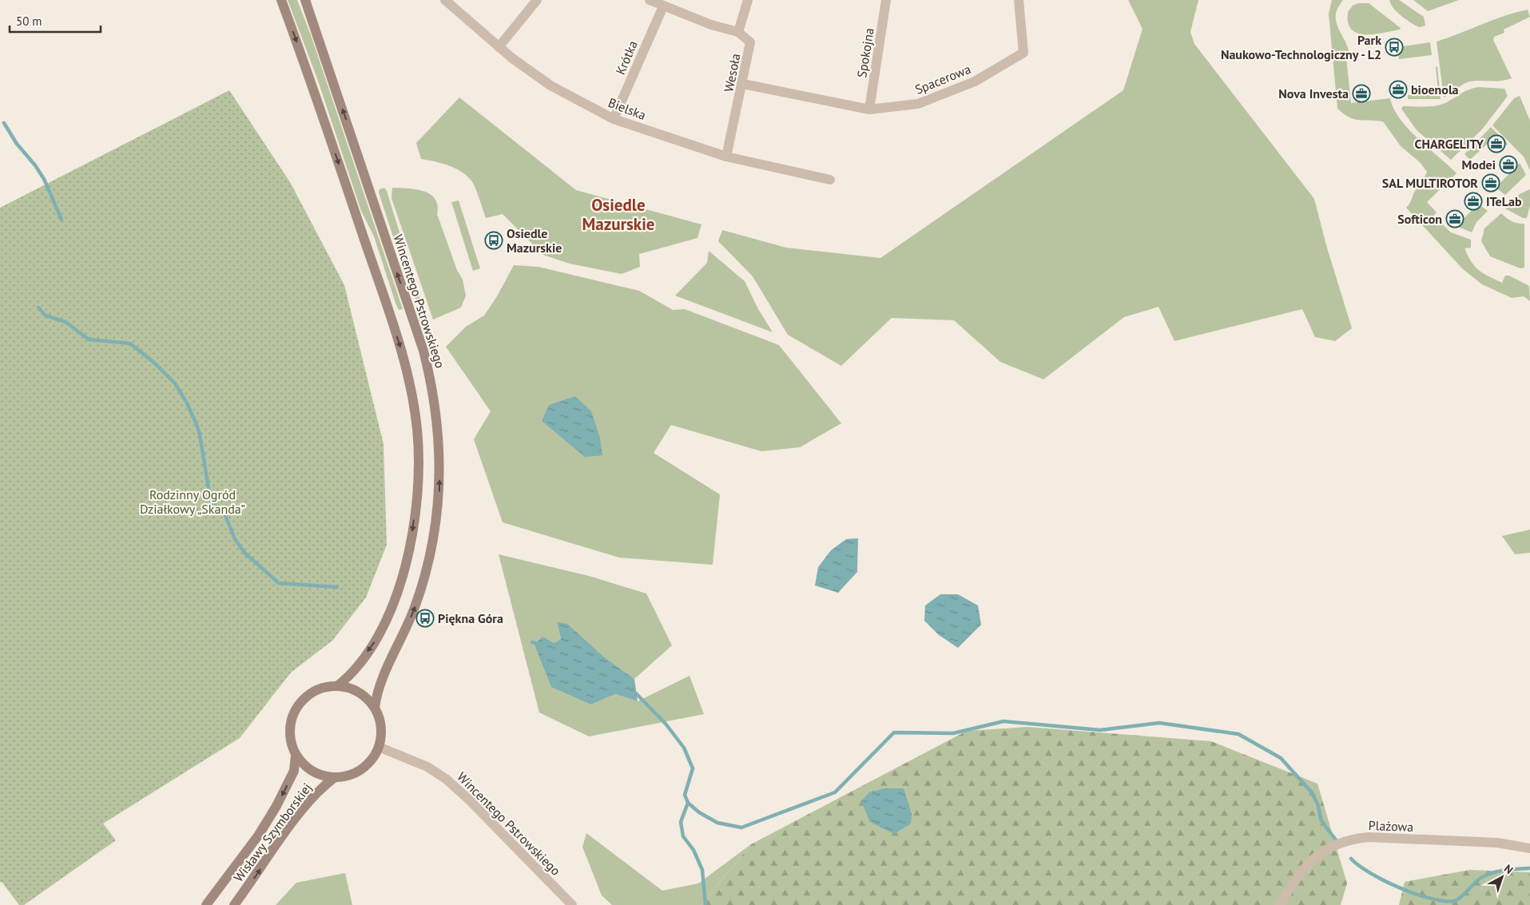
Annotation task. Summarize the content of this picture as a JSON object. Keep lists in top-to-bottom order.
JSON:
{
  "streets": {
    "main road": ["Wincentego Pstrowskiego", "Wisławy Szymborskiej"],
    "street": [
      "Spokojna",
      "Krótka",
      "Wesoła",
      "Spacerowa",
      "Bielska",
      "Plażowa"
    ]
  },
  "crossings": [
    ["Spokojna", "Spacerowa"],
    ["Krótka", "Bielska"],
    ["Wesoła", "Spacerowa"],
    ["Wesoła", "Bielska"],
    ["Wincentego Pstrowskiego", "Wisławy Szymborskiej"]
  ],
  "districts": ["Osiedle Mazurskie"],
  "parks": ["Rodzinny Ogród Działkowy „Skanda”"],
  "places": {
    "bus stop": ["Park Naukowo-Technologiczny - L2", "Osiedle Mazurskie", "Piękna Góra"],
    "office": [
      "bioenola",
      "Nova Investa",
      "CHARGELITY",
      "Modei",
      "SAL MULTIROTOR",
      "ITeLab",
      "Softicon"
    ]
  },
  "scale_bar": "50 m",
  "north": "top right"
}
